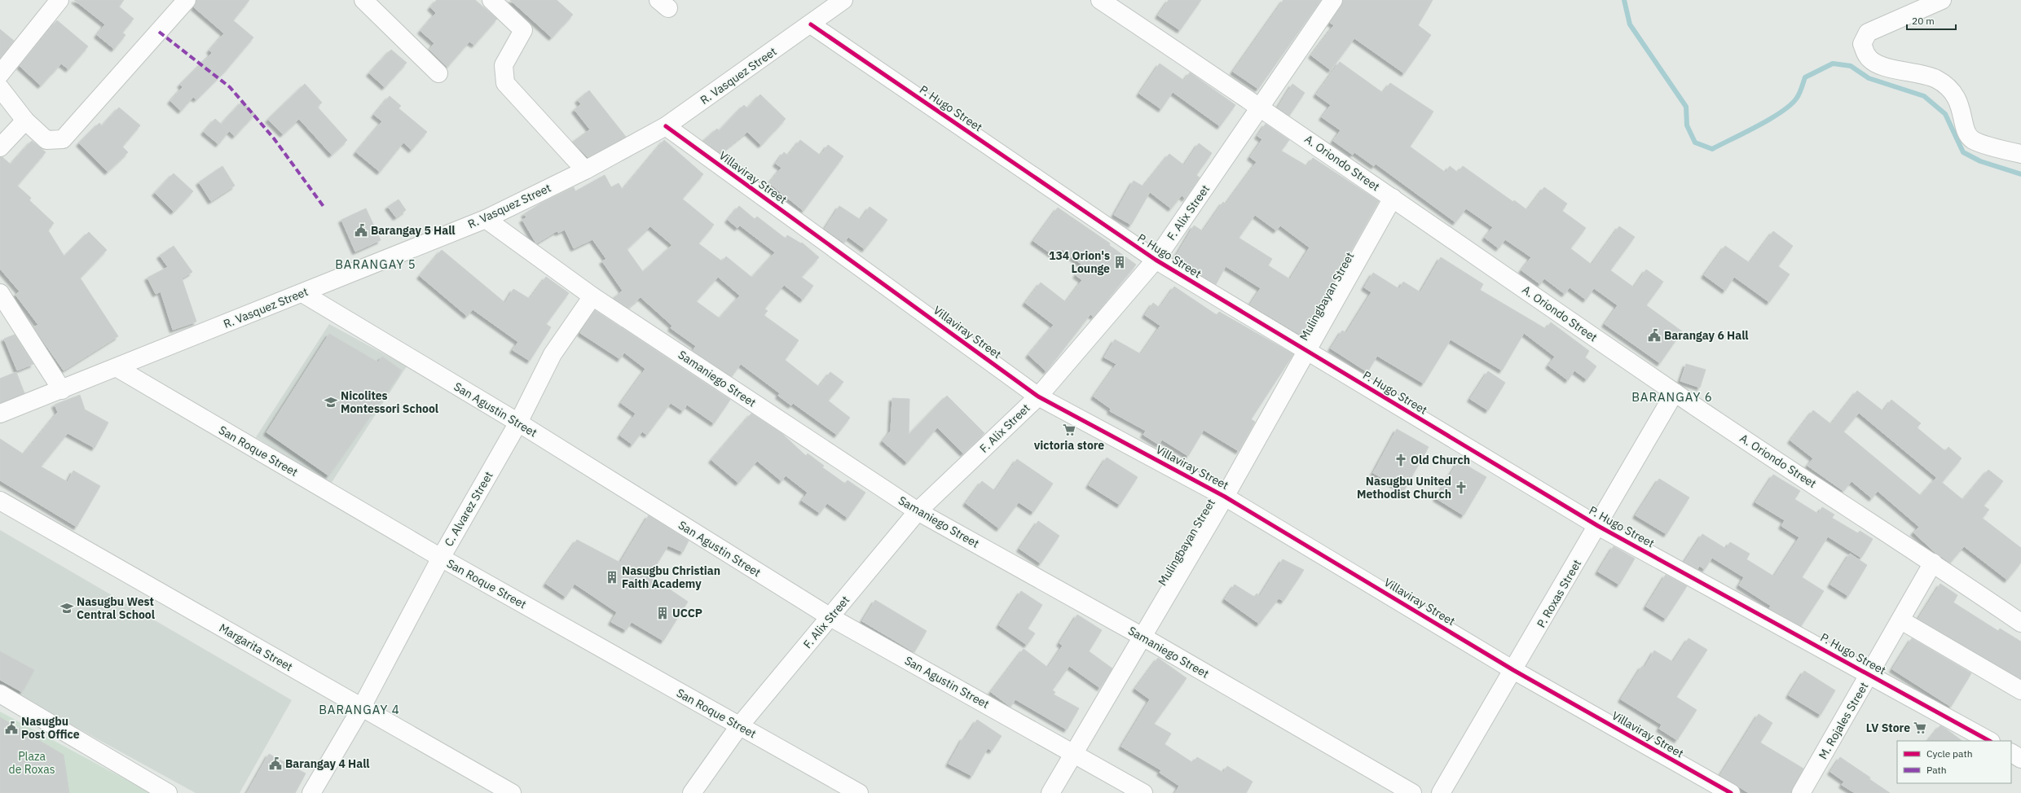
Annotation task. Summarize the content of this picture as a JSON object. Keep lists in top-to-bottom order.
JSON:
{
  "streets": {
    "street": [
      "R. Vasquez Street",
      "P. Hugo Street",
      "A. Oriondo Street",
      "Villaviray Street",
      "F. Alix Street",
      "Mulingbayan Street",
      "Samaniego Street",
      "San Agustin Street",
      "San Roque Street",
      "C. Alvarez Street",
      "P. Roxas Street",
      "Margarita Street",
      "M. Rojales Street"
    ]
  },
  "crossings": [
    ["R. Vasquez Street", "P. Hugo Street"],
    ["R. Vasquez Street", "Villaviray Street"],
    ["R. Vasquez Street", "Samaniego Street"],
    ["R. Vasquez Street", "San Agustin Street"],
    ["R. Vasquez Street", "San Roque Street"],
    ["P. Hugo Street", "F. Alix Street"],
    ["P. Hugo Street", "Mulingbayan Street"],
    ["P. Hugo Street", "P. Roxas Street"],
    ["P. Hugo Street", "M. Rojales Street"],
    ["A. Oriondo Street", "F. Alix Street"],
    ["A. Oriondo Street", "Mulingbayan Street"],
    ["A. Oriondo Street", "P. Roxas Street"],
    ["A. Oriondo Street", "M. Rojales Street"],
    ["Villaviray Street", "F. Alix Street"],
    ["Villaviray Street", "Mulingbayan Street"],
    ["Villaviray Street", "P. Roxas Street"],
    ["F. Alix Street", "Samaniego Street"],
    ["F. Alix Street", "San Agustin Street"],
    ["F. Alix Street", "San Roque Street"],
    ["Mulingbayan Street", "Samaniego Street"],
    ["Mulingbayan Street", "San Agustin Street"],
    ["Samaniego Street", "C. Alvarez Street"],
    ["San Agustin Street", "C. Alvarez Street"],
    ["San Roque Street", "C. Alvarez Street"],
    ["C. Alvarez Street", "Margarita Street"]
  ],
  "districts": ["BARANGAY 5", "BARANGAY 6", "BARANGAY 4"],
  "parks": ["Plaza de Roxas"],
  "places": {
    "public building": [
      "Barangay 5 Hall",
      "Barangay 6 Hall",
      "Nasugbu Post Office",
      "Barangay 4 Hall"
    ],
    "building": ["134 Orion's Lounge", "Nasugbu Christian Faith Academy", "UCCP"],
    "school or university": ["Nicolites Montessori School", "Nasugbu West Central School"],
    "supermarket": ["victoria store", "LV Store"],
    "church": ["Old Church", "Nasugbu United Methodist Church"]
  },
  "legend": ["Cycle path", "Path"],
  "scale_bar": "20 m"
}
